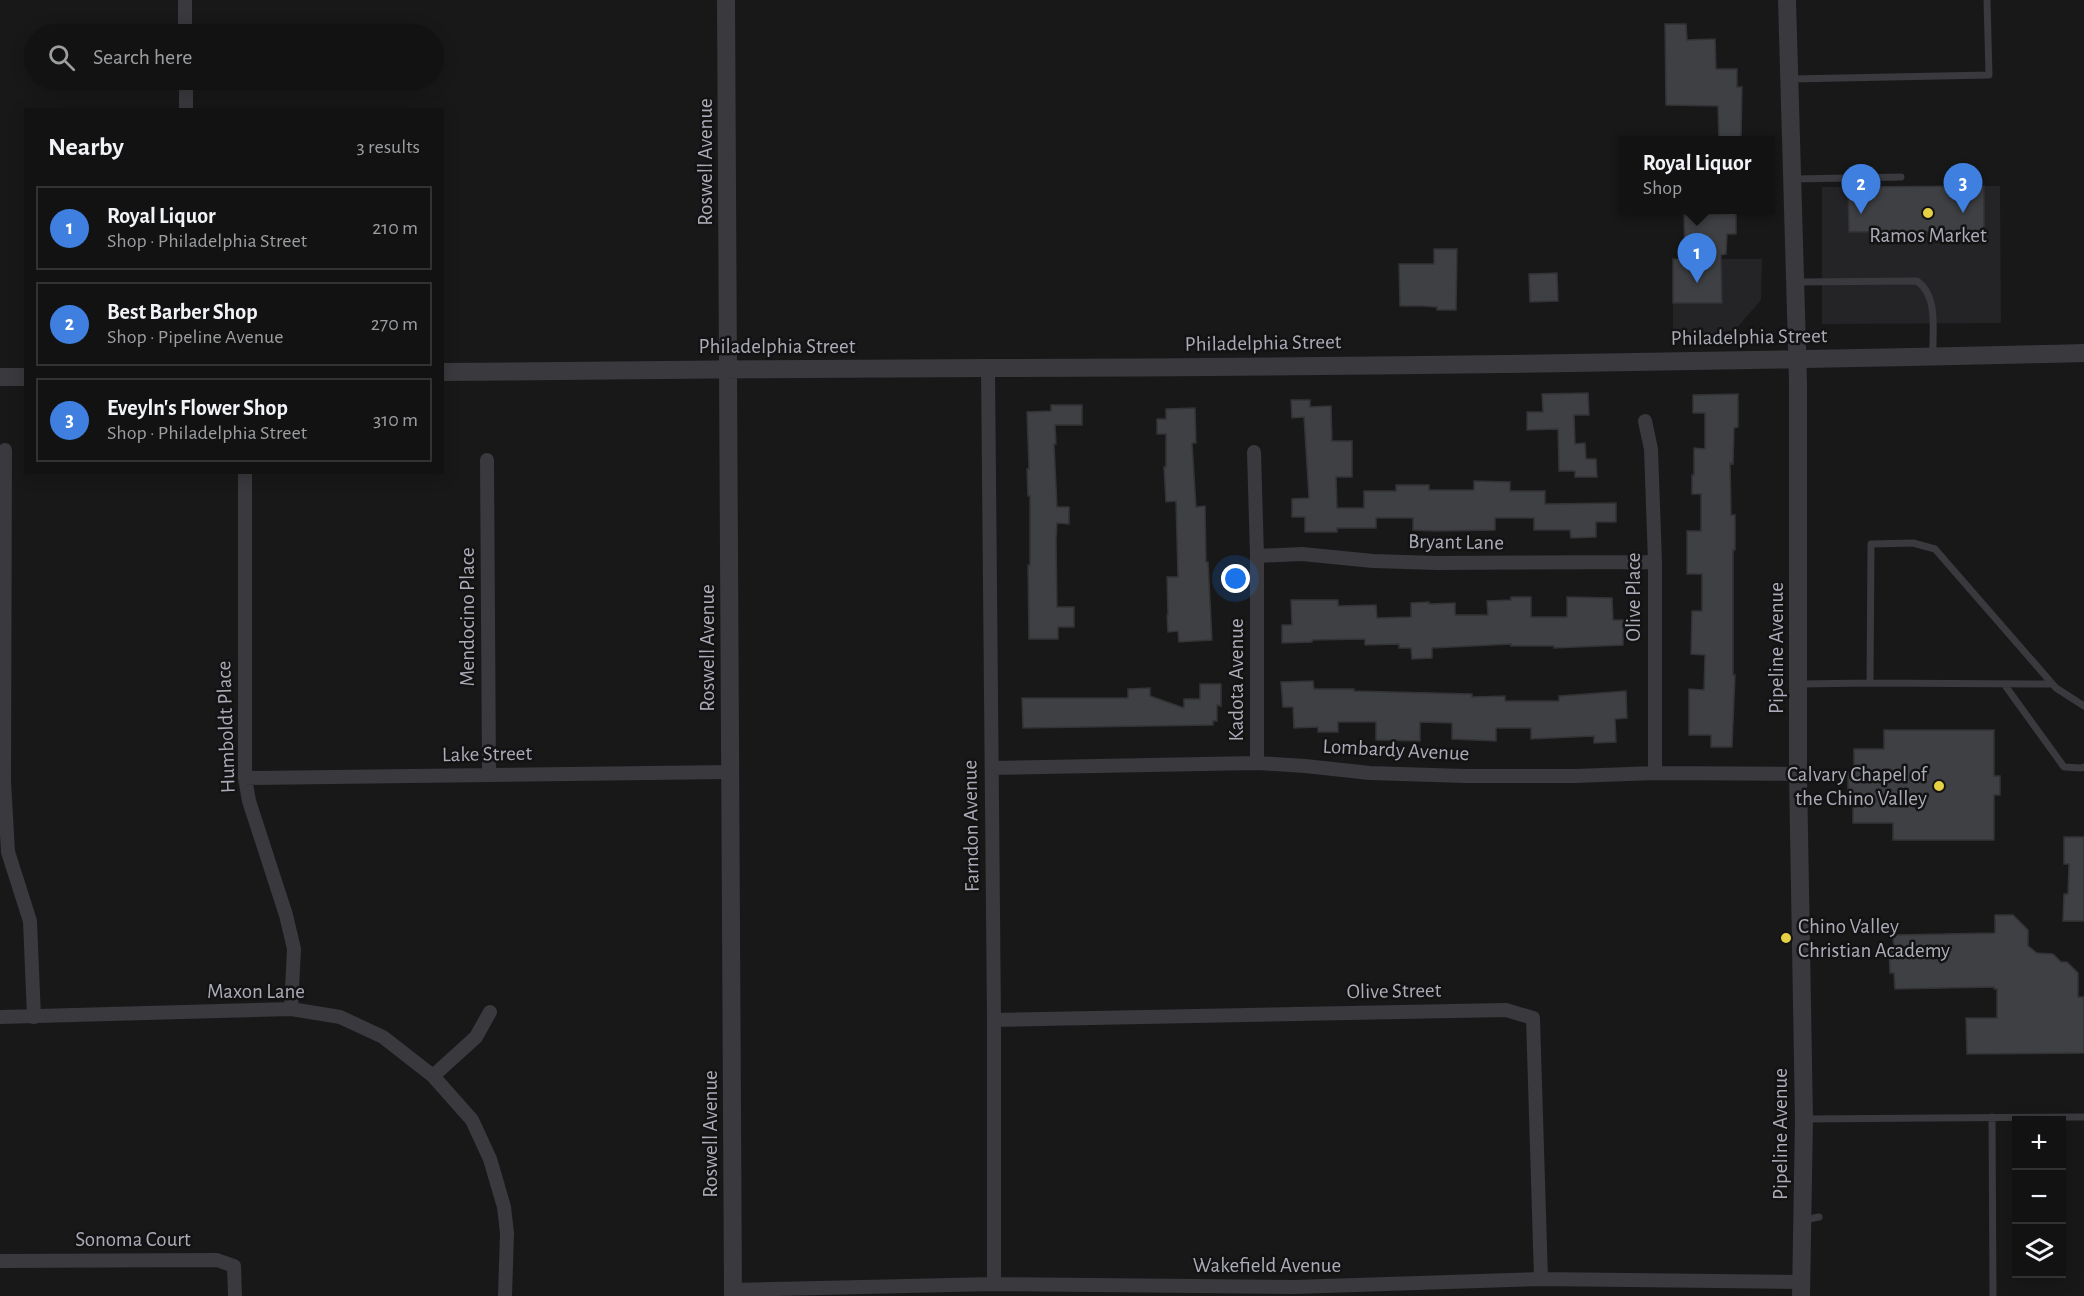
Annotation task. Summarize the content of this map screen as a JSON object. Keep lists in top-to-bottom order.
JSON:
{
  "streets": {
    "street": [
      "Roswell Avenue",
      "Philadelphia Street",
      "Bryant Lane",
      "Olive Place",
      "Mendocino Place",
      "Pipeline Avenue",
      "Kadota Avenue",
      "Humboldt Place",
      "Lombardy Avenue",
      "Lake Street",
      "Farndon Avenue",
      "Maxon Lane",
      "Olive Street",
      "Sonoma Court",
      "Wakefield Avenue"
    ]
  },
  "crossings": [
    ["Roswell Avenue", "Philadelphia Street"],
    ["Roswell Avenue", "Lake Street"],
    ["Roswell Avenue", "Wakefield Avenue"],
    ["Philadelphia Street", "Pipeline Avenue"],
    ["Philadelphia Street", "Farndon Avenue"],
    ["Bryant Lane", "Olive Place"],
    ["Bryant Lane", "Kadota Avenue"],
    ["Olive Place", "Lombardy Avenue"],
    ["Mendocino Place", "Lake Street"],
    ["Pipeline Avenue", "Lombardy Avenue"],
    ["Pipeline Avenue", "Wakefield Avenue"],
    ["Kadota Avenue", "Lombardy Avenue"],
    ["Humboldt Place", "Lake Street"],
    ["Humboldt Place", "Maxon Lane"],
    ["Lombardy Avenue", "Farndon Avenue"],
    ["Farndon Avenue", "Olive Street"],
    ["Farndon Avenue", "Wakefield Avenue"],
    ["Olive Street", "Wakefield Avenue"]
  ],
  "places": ["Ramos Market", "Calvary Chapel of the Chino Valley", "Chino Valley Christian Academy"],
  "page": {
    "search": "Search here",
    "heading": ["Nearby", "3 results"],
    "popup": ["Royal Liquor", "Shop"],
    "pins": ["3", "2", "1"],
    "list": [
      {
        "mark": "1",
        "name": "Royal Liquor",
        "note": "Shop · Philadelphia Street",
        "value": "210 m"
      },
      {
        "mark": "2",
        "name": "Best Barber Shop",
        "note": "Shop · Pipeline Avenue",
        "value": "270 m"
      },
      {
        "mark": "3",
        "name": "Eveyln's Flower Shop",
        "note": "Shop · Philadelphia Street",
        "value": "310 m"
      }
    ],
    "map_buttons": ["+", "−"]
  }
}
